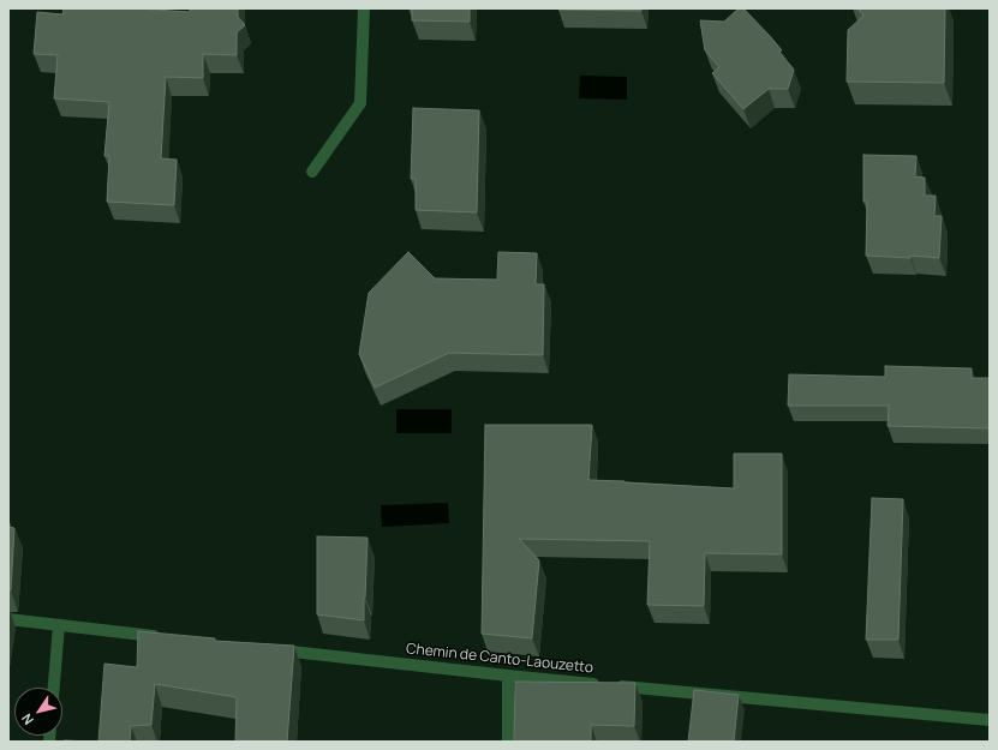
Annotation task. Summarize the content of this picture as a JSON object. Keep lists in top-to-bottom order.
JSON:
{
  "streets": {
    "street": ["Chemin de Canto-Laouzetto"]
  },
  "north": "bottom left"
}
